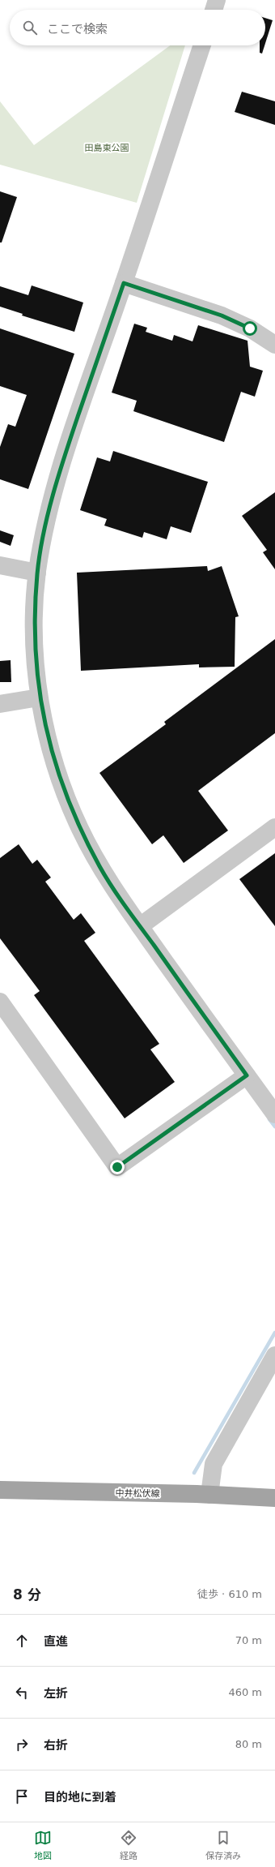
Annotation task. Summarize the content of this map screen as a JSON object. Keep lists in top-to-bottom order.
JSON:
{
  "streets": {
    "main road": ["中井松伏線"]
  },
  "parks": ["田島東公園"],
  "page": {
    "search": "ここで検索",
    "heading": ["8 分", "徒歩 · 610 m"],
    "list": [
      ["直進", "70 m"],
      ["左折", "460 m"],
      ["右折", "80 m"],
      "目的地に到着"
    ],
    "nav": ["地図", "経路", "保存済み"]
  }
}
